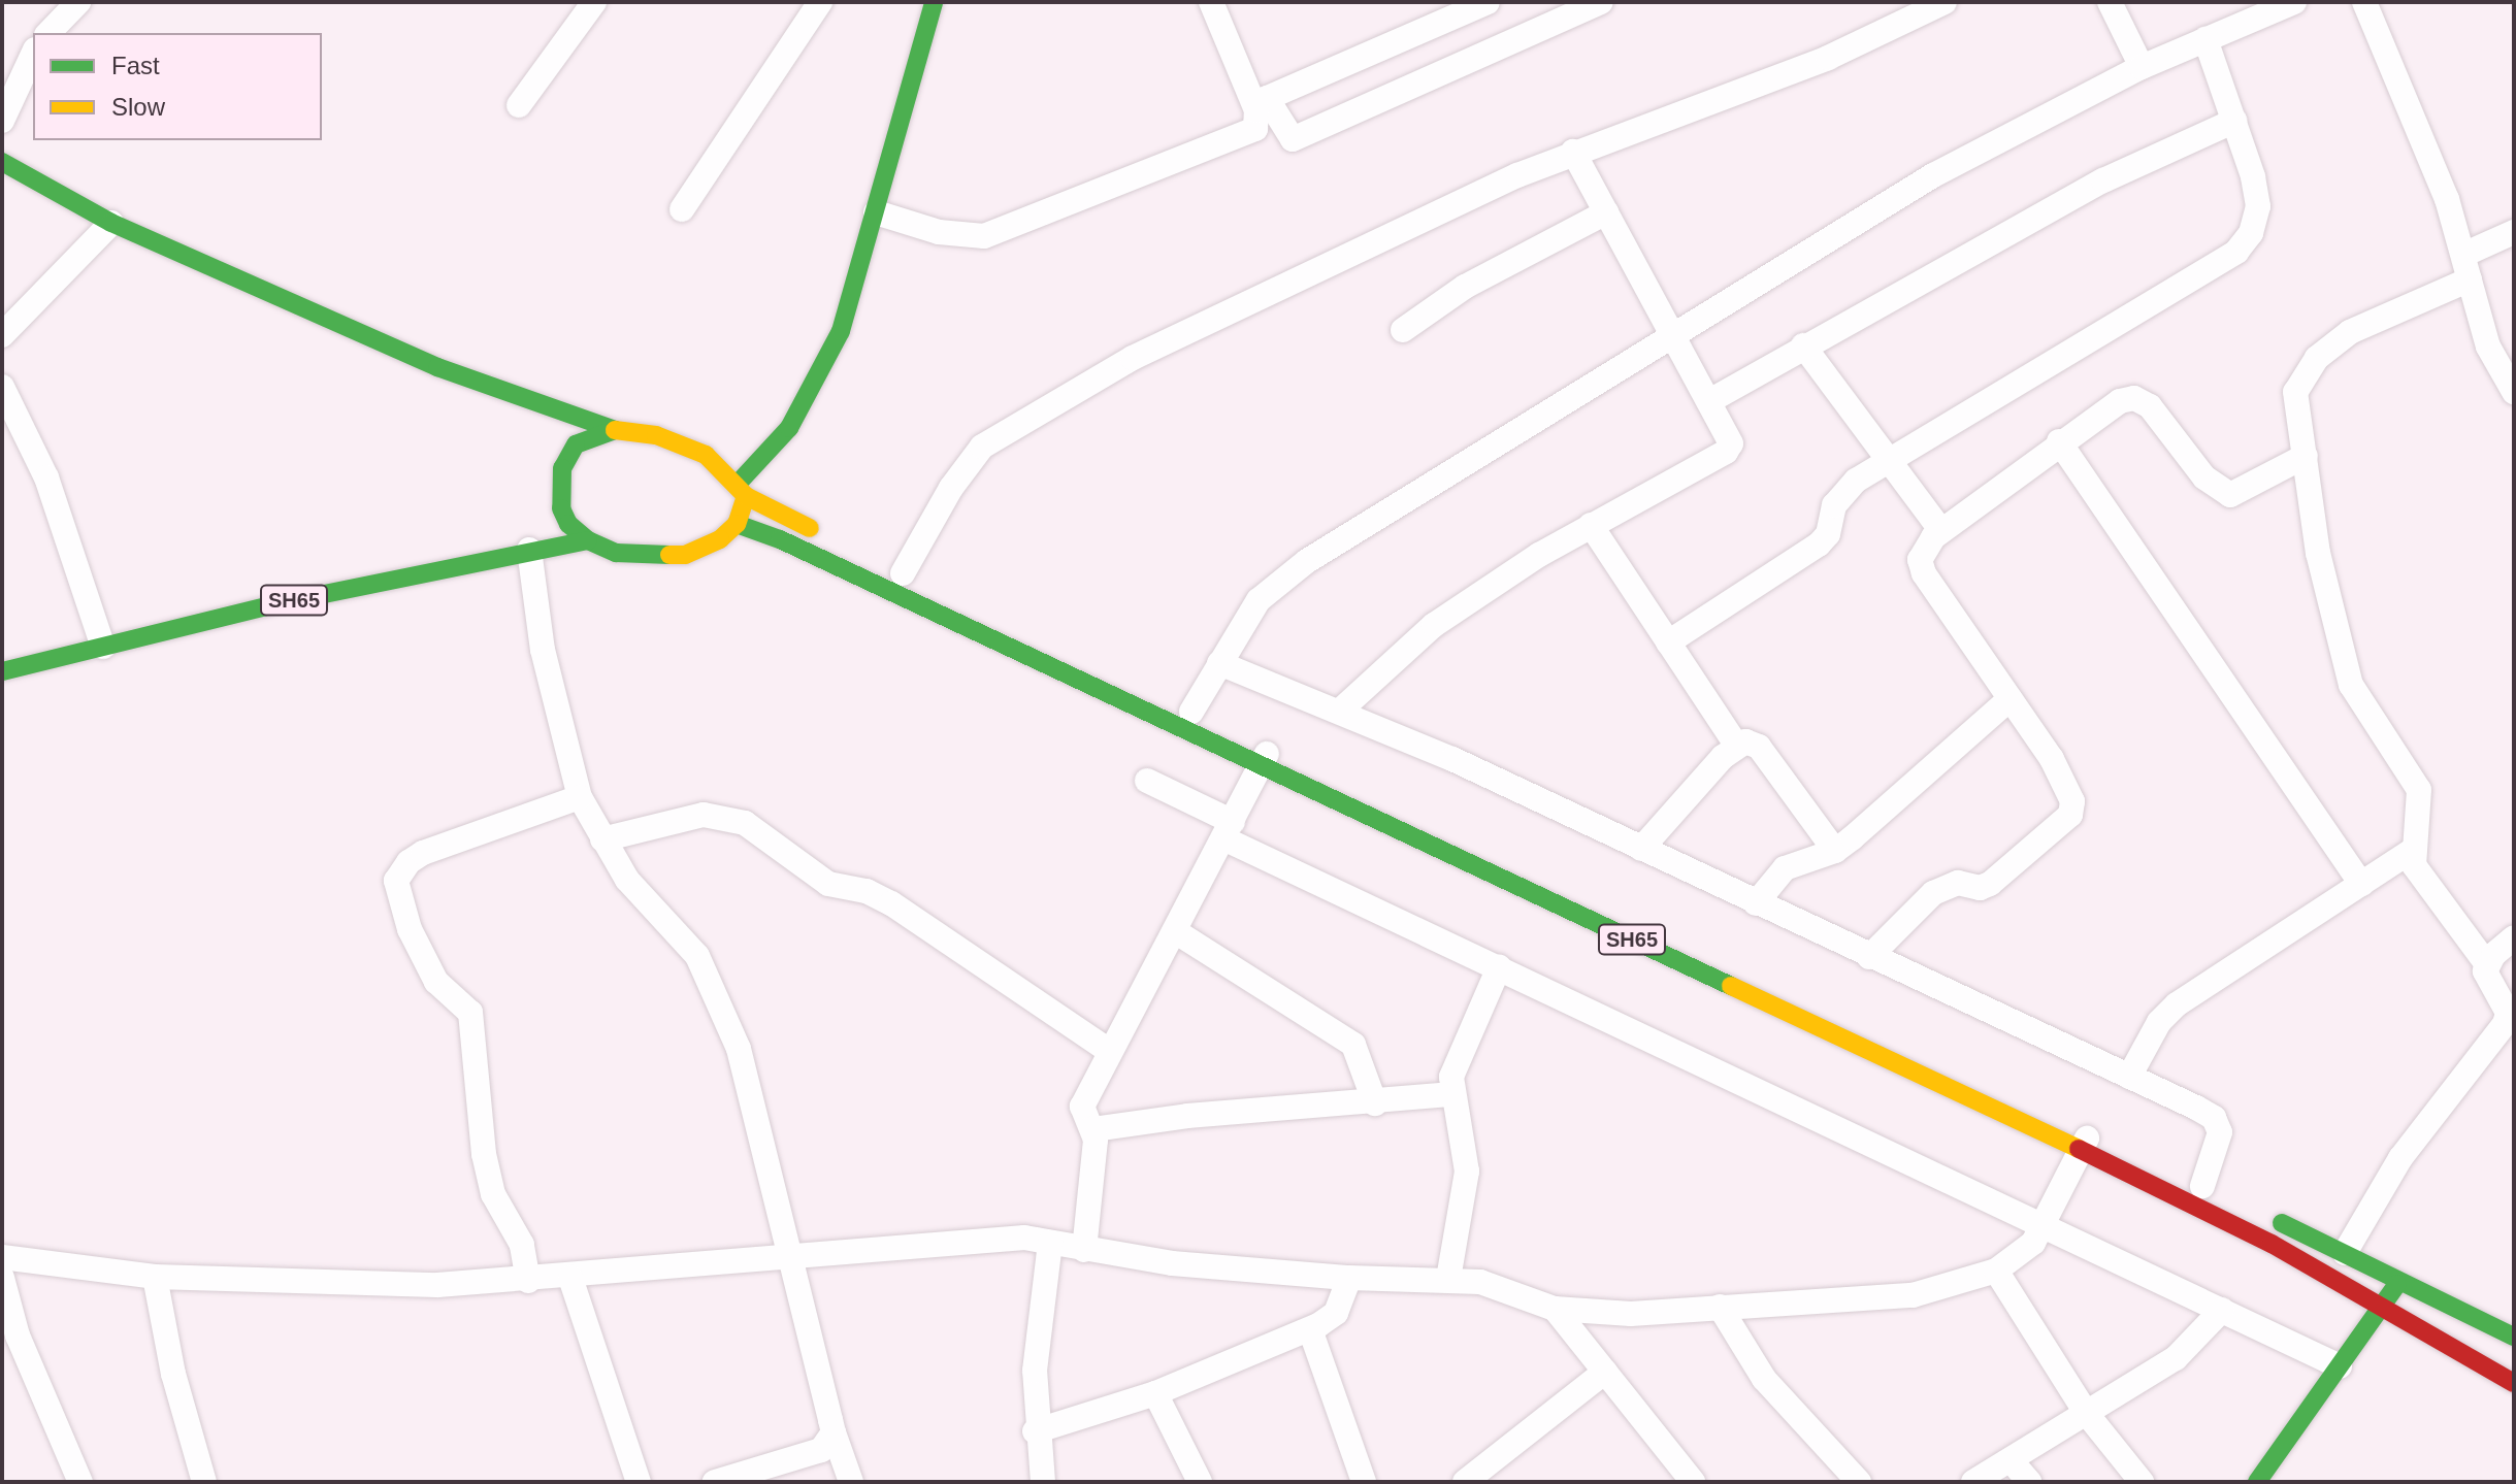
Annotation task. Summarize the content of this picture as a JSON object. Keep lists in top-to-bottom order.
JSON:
{
  "streets": {
    "main road": ["SH65"]
  },
  "legend": ["Fast", "Slow"]
}
